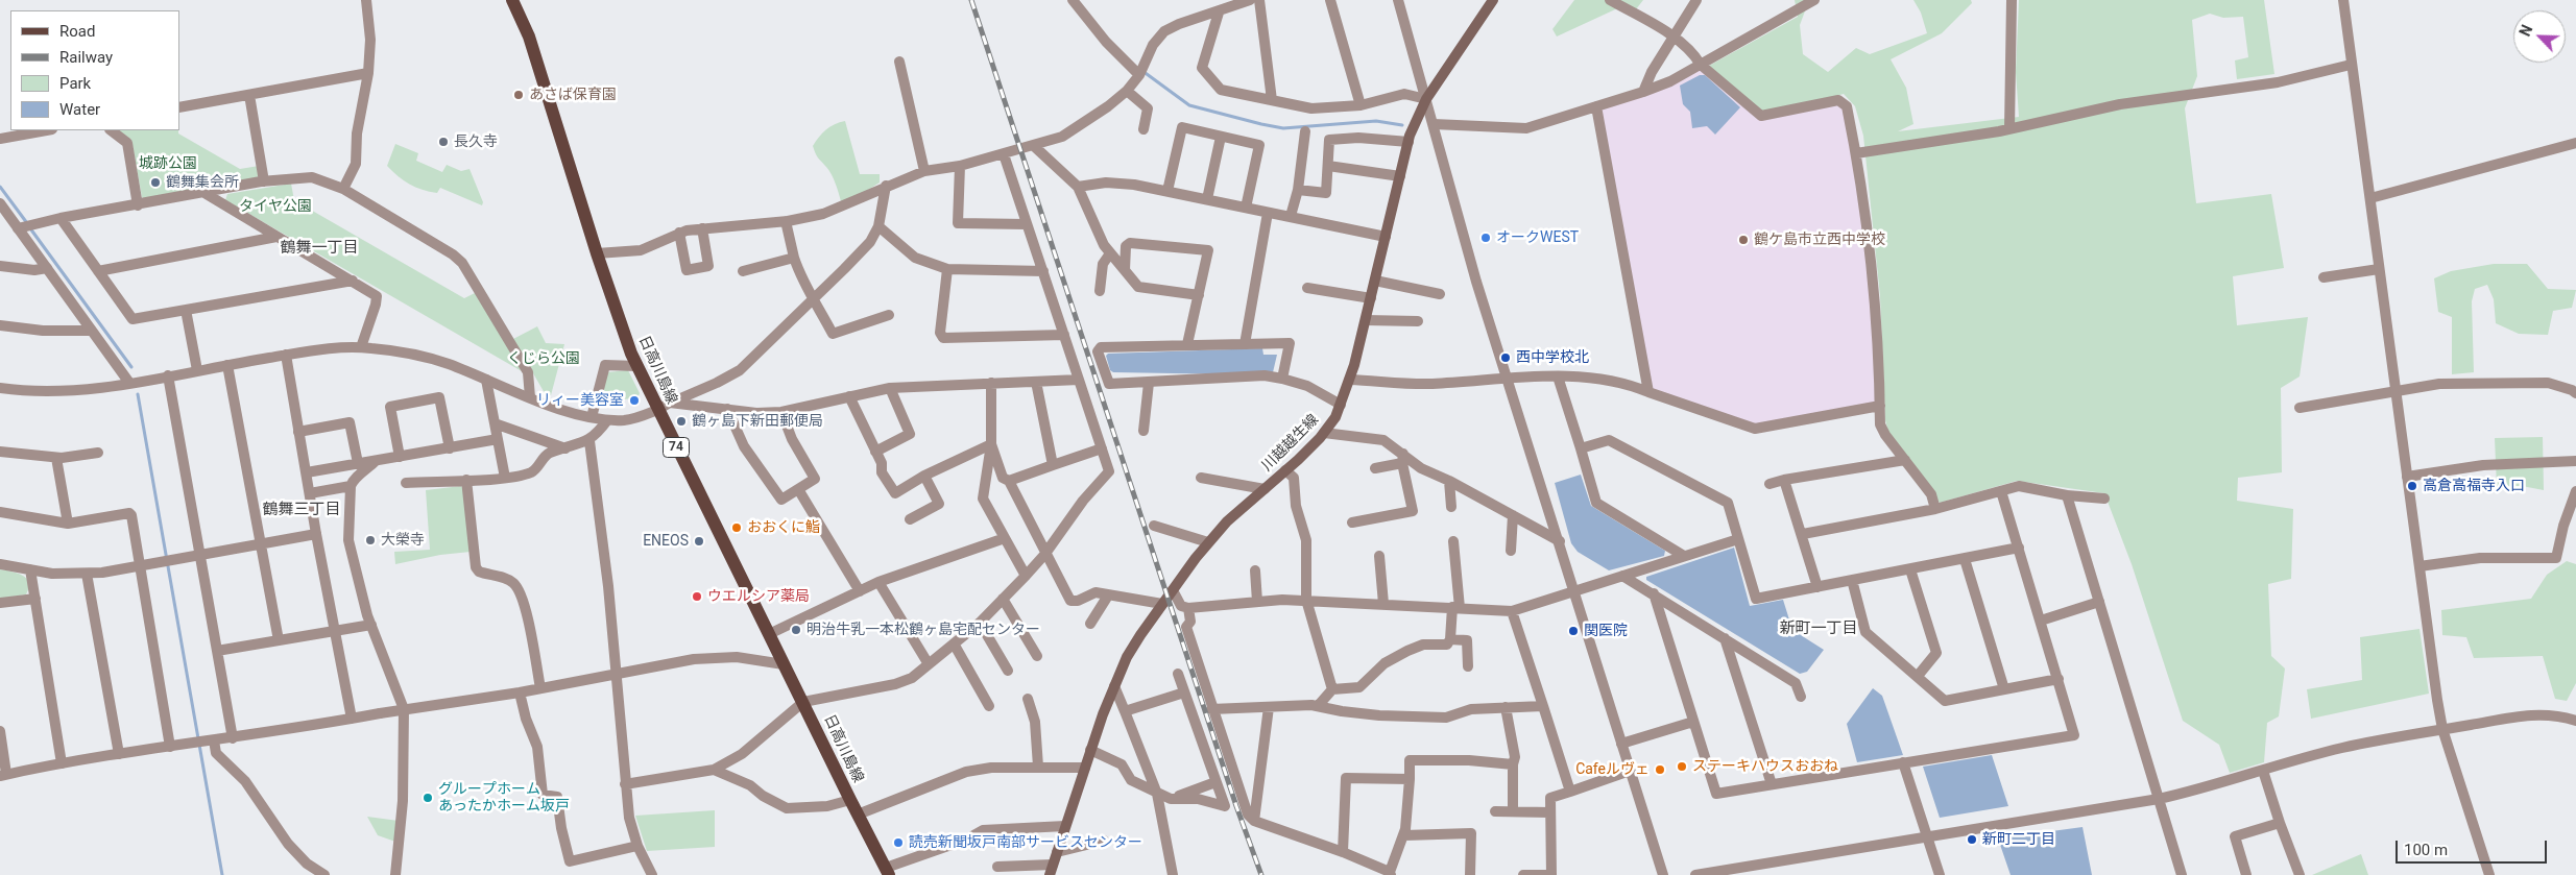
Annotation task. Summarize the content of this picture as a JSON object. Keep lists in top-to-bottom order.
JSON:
{
  "streets": {
    "main road": ["日高川島線", "川越越生線", "74"]
  },
  "districts": ["鶴舞一丁目", "鶴舞三丁目", "新町一丁目"],
  "parks": ["城跡公園", "タイヤ公園", "くじら公園"],
  "places": [
    "あさば保育園",
    "長久寺",
    "鶴舞集会所",
    "オークWEST",
    "鶴ケ島市立西中学校",
    "西中学校北",
    "リィー美容室",
    "鶴ヶ島下新田郵便局",
    "高倉高福寺入口",
    "おおくに鮨",
    "大榮寺",
    "ENEOS",
    "ウエルシア薬局",
    "明治牛乳一本松鶴ヶ島宅配センター",
    "関医院",
    "ステーキハウスおおね",
    "Cafeルヴェ",
    "グループホーム あったかホーム坂戸",
    "新町二丁目",
    "読売新聞坂戸南部サービスセンター"
  ],
  "legend": [
    "Road",
    "Railway",
    "Park",
    "Water"
  ],
  "scale_bar": "100 m",
  "north": "top left"
}
